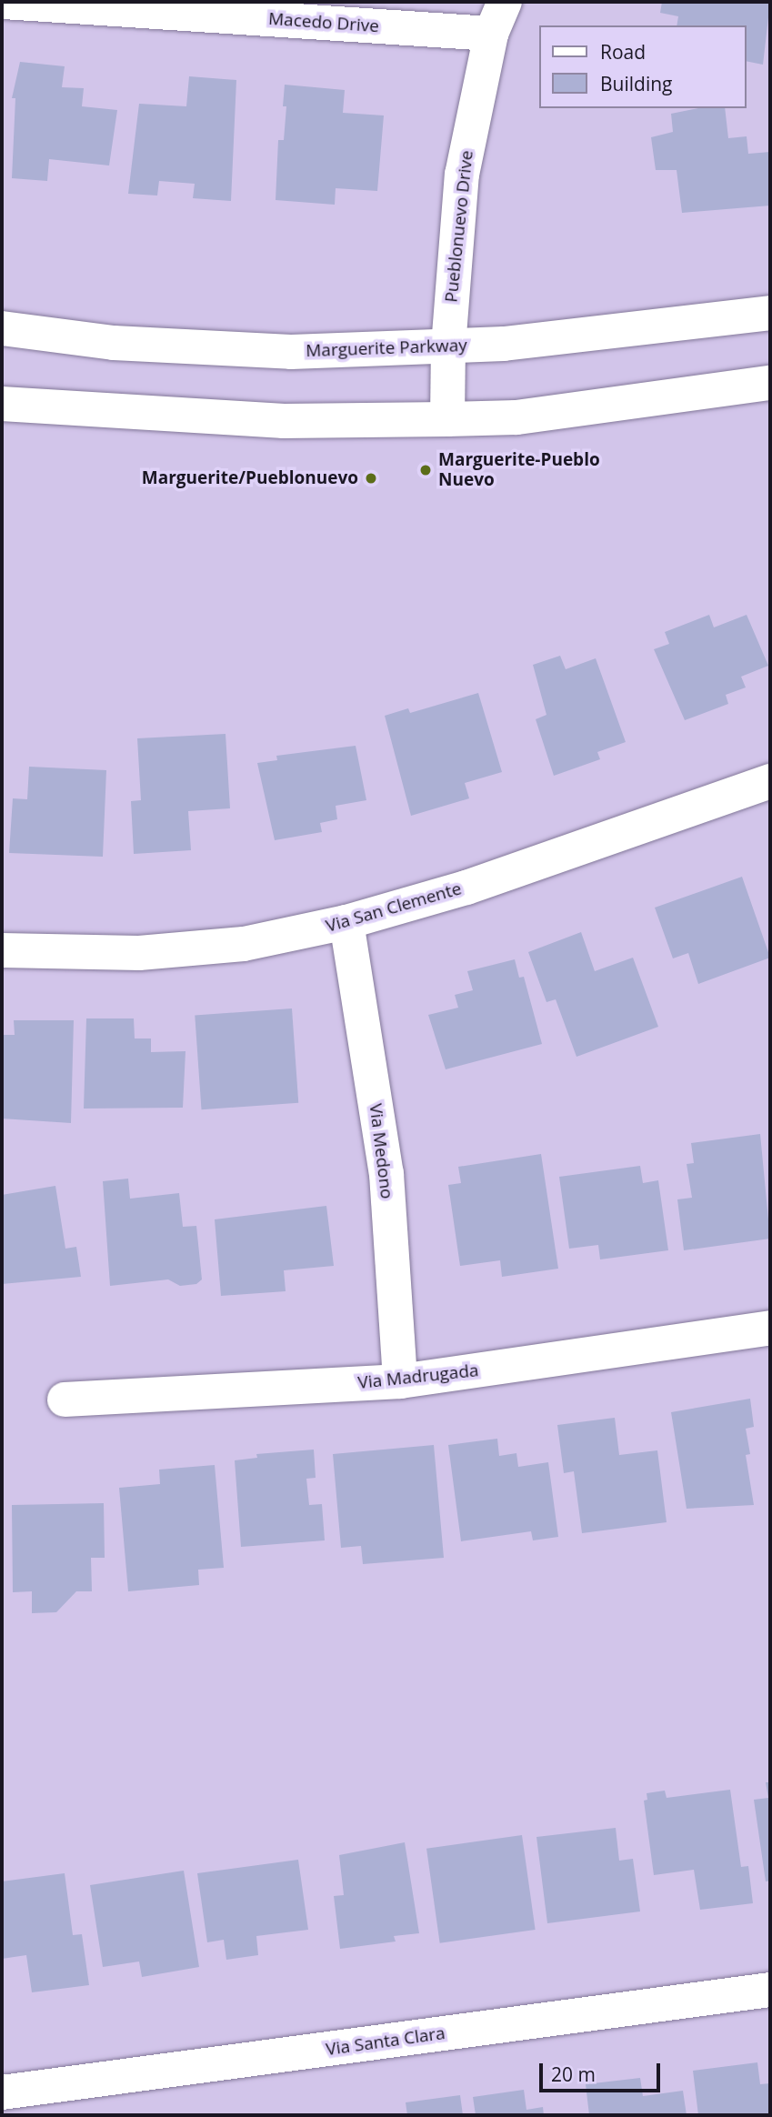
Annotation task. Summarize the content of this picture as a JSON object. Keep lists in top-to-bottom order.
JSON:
{
  "streets": {
    "street": [
      "Macedo Drive",
      "Pueblonuevo Drive",
      "Marguerite Parkway",
      "Via San Clemente",
      "Via Medono",
      "Via Madrugada",
      "Via Santa Clara"
    ]
  },
  "crossings": [
    ["Macedo Drive", "Pueblonuevo Drive"],
    ["Pueblonuevo Drive", "Marguerite Parkway"],
    ["Via San Clemente", "Via Medono"],
    ["Via Medono", "Via Madrugada"]
  ],
  "places": ["Marguerite-Pueblo Nuevo", "Marguerite/Pueblonuevo"],
  "legend": ["Road", "Building"],
  "scale_bar": "20 m"
}
